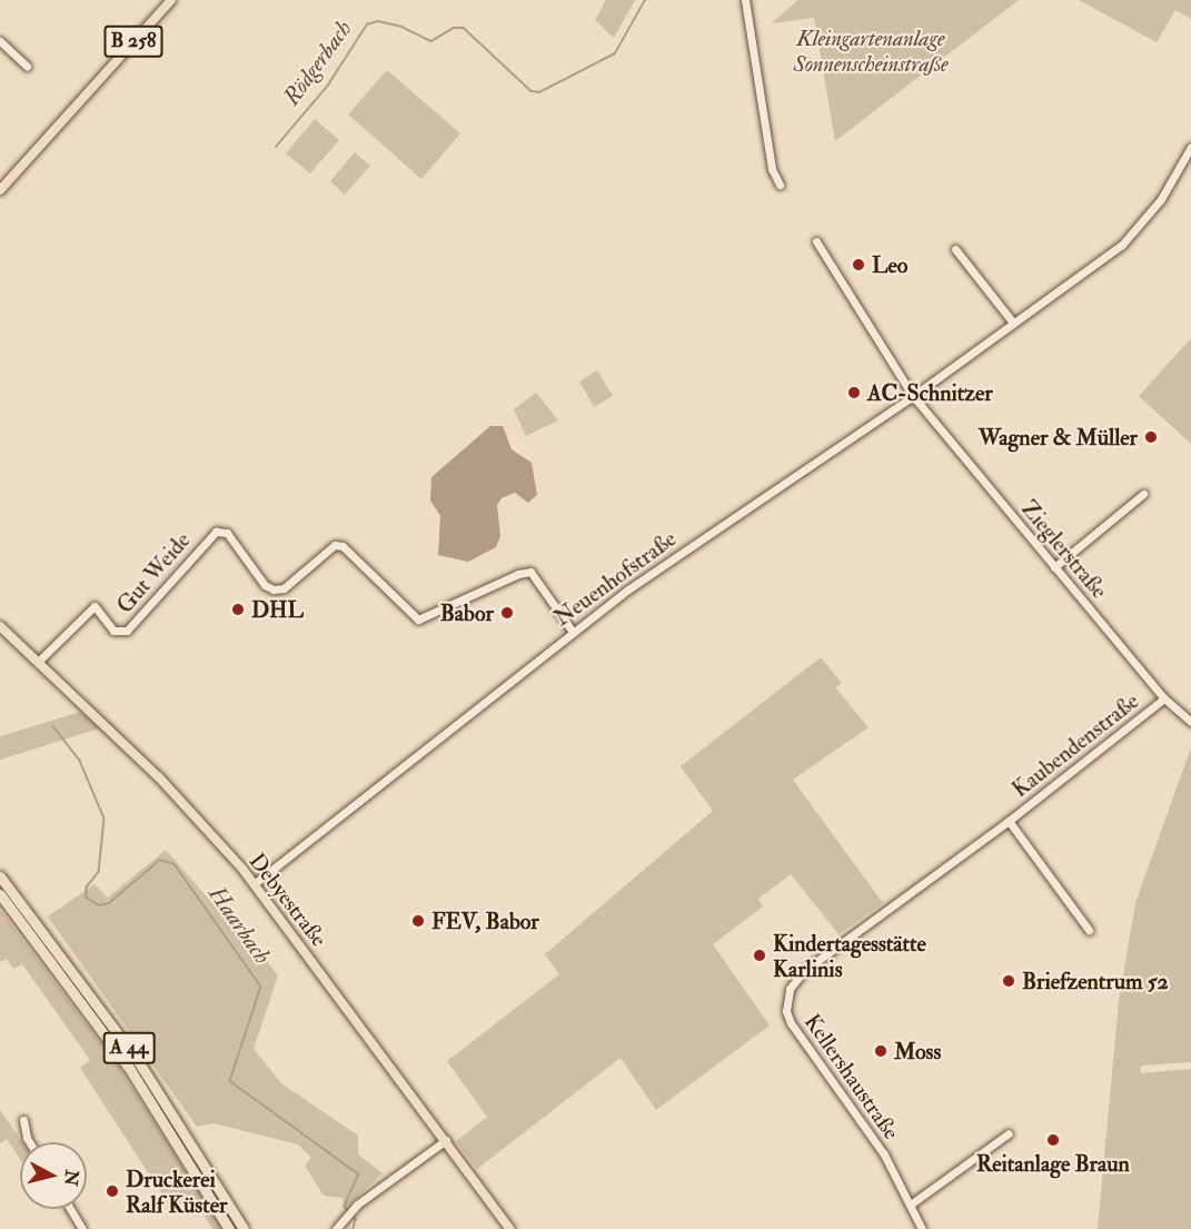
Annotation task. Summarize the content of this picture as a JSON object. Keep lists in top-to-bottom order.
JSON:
{
  "streets": {
    "highway": ["A 44"],
    "main road": ["B 258", "Debyestraße"],
    "street": [
      "Zieglerstraße",
      "Gut Weide",
      "Neuenhofstraße",
      "Kaubendenstraße",
      "Kellershaustraße"
    ]
  },
  "crossings": [
    ["Zieglerstraße", "Neuenhofstraße"],
    ["Zieglerstraße", "Kaubendenstraße"],
    ["Gut Weide", "Neuenhofstraße"],
    ["Gut Weide", "Debyestraße"],
    ["Neuenhofstraße", "Debyestraße"],
    ["Kaubendenstraße", "Kellershaustraße"]
  ],
  "water": ["Rödgerbach", "Haarbach"],
  "parks": ["Kleingartenanlage Sonnenscheinstraße"],
  "places": [
    "Leo",
    "AC-Schnitzer",
    "Wagner & Müller",
    "DHL",
    "Babor",
    "FEV, Babor",
    "Kindertagesstätte Karlinis",
    "Briefzentrum 52",
    "Moss",
    "Reitanlage Braun",
    "Druckerei Ralf Küster"
  ],
  "north": "right"
}
